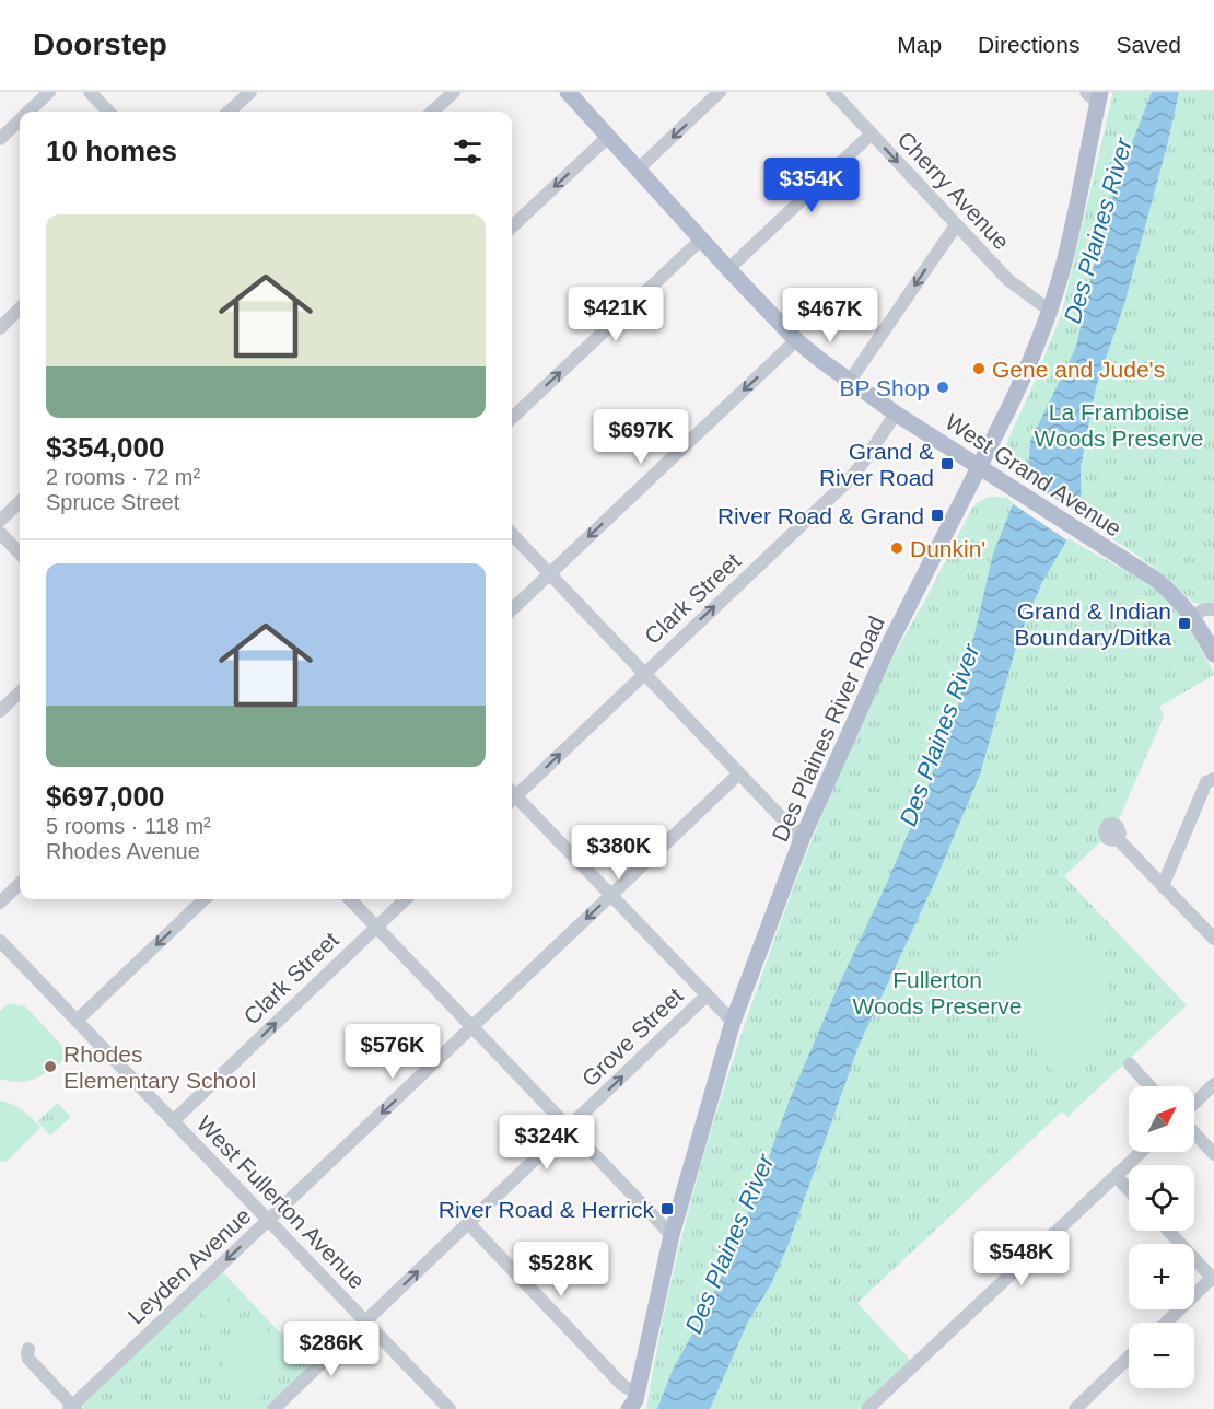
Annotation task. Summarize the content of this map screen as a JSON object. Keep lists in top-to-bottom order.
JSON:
{
  "streets": {
    "main road": ["West Grand Avenue", "Des Plaines River Road"],
    "street": [
      "Cherry Avenue",
      "Clark Street",
      "Grove Street",
      "West Fullerton Avenue",
      "Leyden Avenue"
    ]
  },
  "crossings": [
    ["Cherry Avenue", "Des Plaines River Road"],
    ["West Grand Avenue", "Clark Street"],
    ["West Grand Avenue", "Des Plaines River Road"],
    ["Clark Street", "West Fullerton Avenue"],
    ["Grove Street", "West Fullerton Avenue"],
    ["West Fullerton Avenue", "Leyden Avenue"]
  ],
  "one_way": [
    "Cherry Avenue",
    "Clark Street",
    "Grove Street",
    "Leyden Avenue"
  ],
  "water": ["Des Plaines River"],
  "parks": ["La Framboise Woods Preserve", "Fullerton Woods Preserve"],
  "places": {
    "other": [
      "Gene and Jude's",
      "BP Shop",
      "Dunkin'",
      "Rhodes Elementary School"
    ],
    "transit": [
      "Grand & River Road",
      "River Road & Grand",
      "Grand & Indian Boundary/Ditka",
      "River Road & Herrick"
    ]
  },
  "north": "top right",
  "page": {
    "header": "Doorstep",
    "nav": ["Map", "Directions", "Saved"],
    "heading": "10 homes",
    "price": [
      "$354K",
      "$421K",
      "$467K",
      "$697K",
      "$380K",
      "$576K",
      "$324K",
      "$548K",
      "$528K",
      "$286K"
    ],
    "list": [
      {
        "name": "$354,000",
        "note": "2 rooms · 72 m² · Spruce Street"
      },
      {
        "name": "$697,000",
        "note": "5 rooms · 118 m² · Rhodes Avenue"
      }
    ],
    "map_buttons": ["+", "−"]
  }
}
